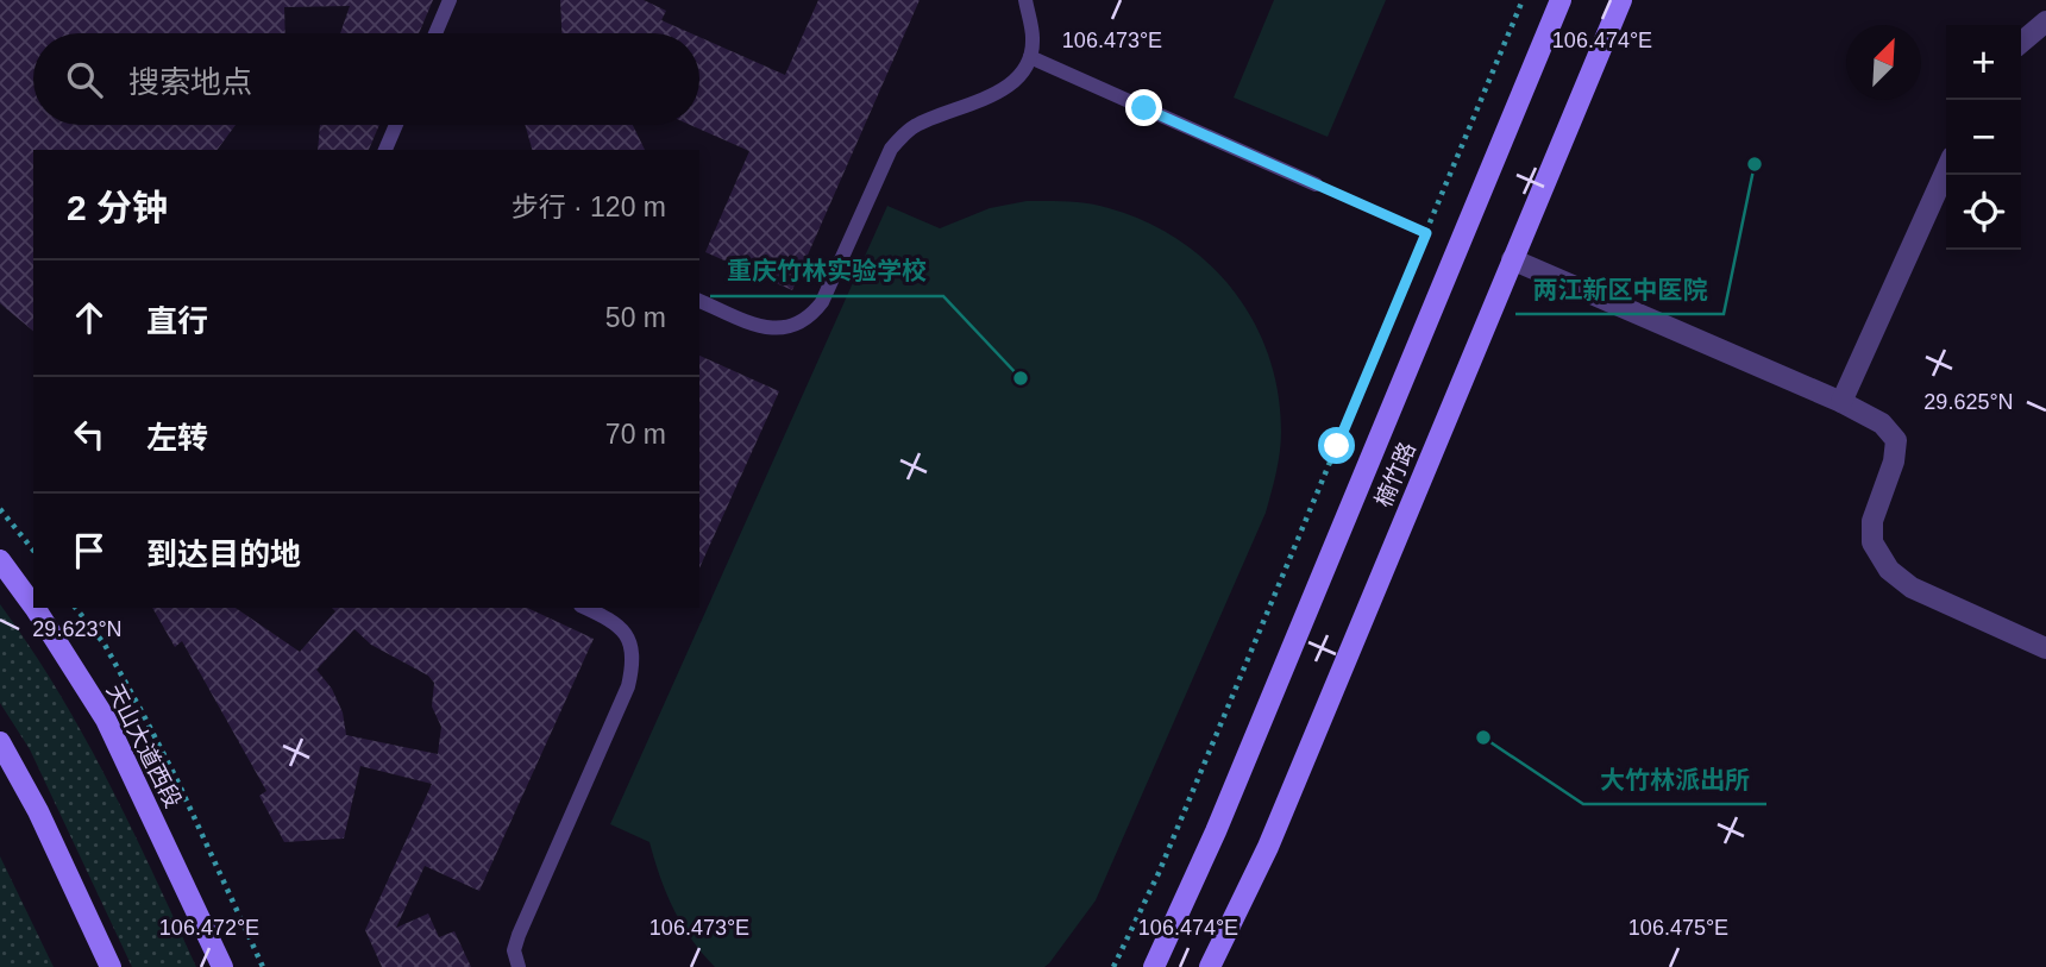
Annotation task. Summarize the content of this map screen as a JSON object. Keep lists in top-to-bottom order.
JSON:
{
  "streets": {
    "main road": ["楠竹路", "天山大道西段"]
  },
  "places": ["两江新区中医院", "重庆竹林实验学校", "大竹林派出所"],
  "north": "top right",
  "page": {
    "map_buttons": ["+", "−"],
    "search": "搜索地点",
    "heading": ["2 分钟", "步行 · 120 m"],
    "list": [
      ["直行", "50 m"],
      ["左转", "70 m"],
      "到达目的地"
    ]
  },
  "coordinates": [
    "106.473°E",
    "106.474°E",
    "29.625°N",
    "29.623°N",
    "106.472°E",
    "106.475°E"
  ]
}
